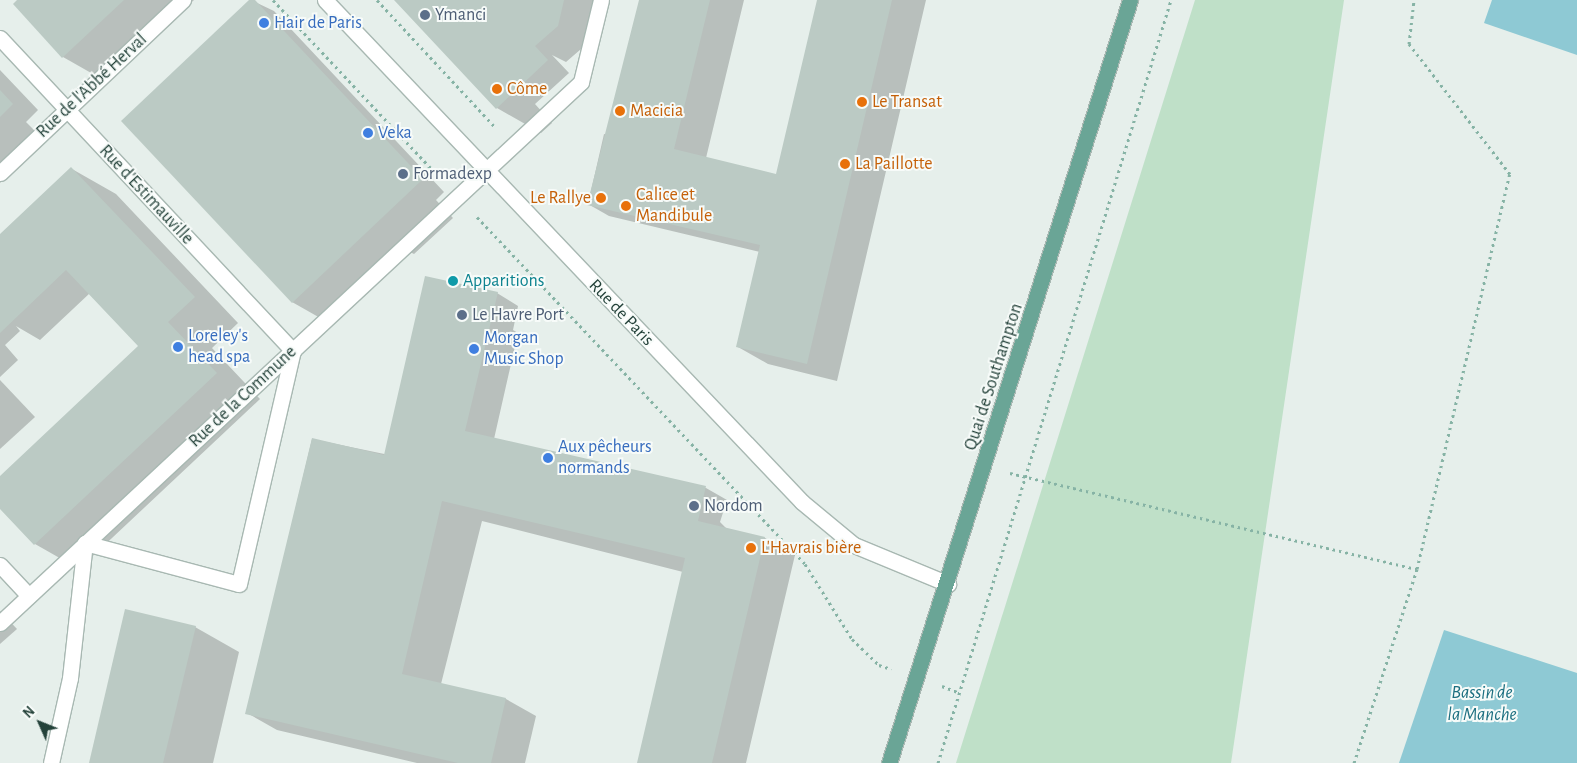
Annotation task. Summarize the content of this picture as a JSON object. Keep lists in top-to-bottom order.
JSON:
{
  "streets": {
    "main road": ["Quai de Southampton"],
    "street": [
      "Rue de l'Abbé Herval",
      "Rue d'Estimauville",
      "Rue de Paris",
      "Rue de la Commune"
    ]
  },
  "crossings": [
    ["Rue de l'Abbé Herval", "Rue d'Estimauville"],
    ["Rue d'Estimauville", "Rue de la Commune"],
    ["Rue de Paris", "Quai de Southampton"],
    ["Rue de Paris", "Rue de la Commune"]
  ],
  "water": ["Bassin de la Manche"],
  "places": [
    "Ymanci",
    "Hair de Paris",
    "Côme",
    "Le Transat",
    "Macicia",
    "Veka",
    "La Paillotte",
    "Formadexp",
    "Le Rallye",
    "Calice et Mandibule",
    "Apparitions",
    "Le Havre Port",
    "Loreley's head spa",
    "Morgan Music Shop",
    "Aux pêcheurs normands",
    "Nordom",
    "L'Havrais bière"
  ],
  "north": "top left"
}
